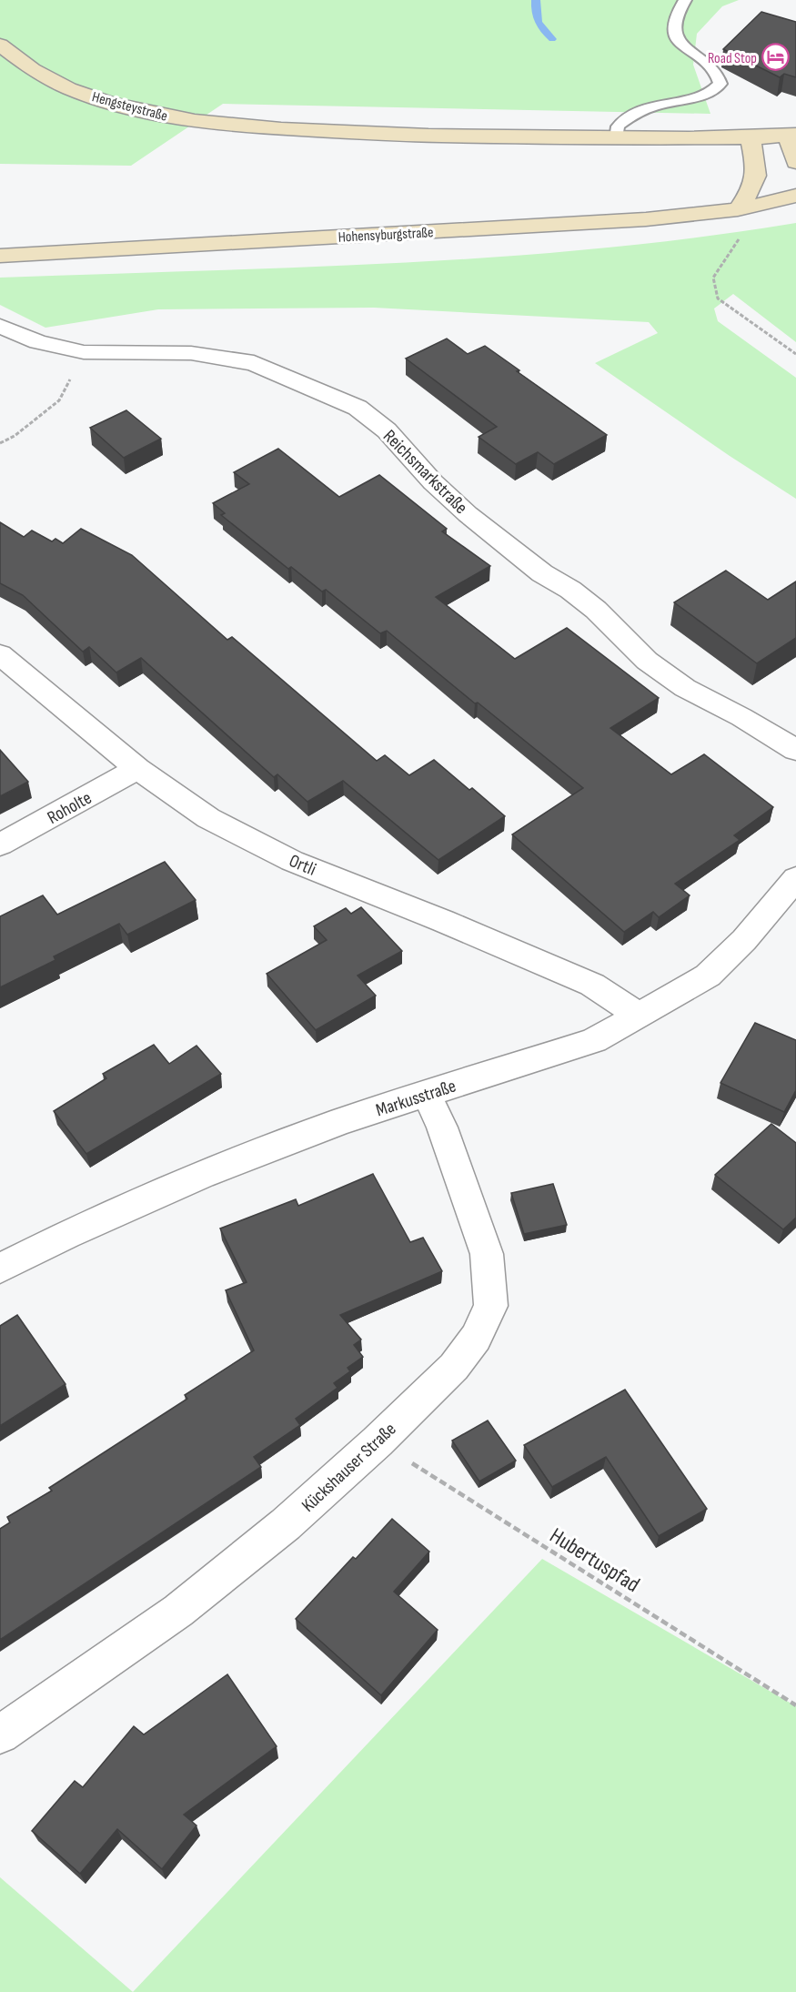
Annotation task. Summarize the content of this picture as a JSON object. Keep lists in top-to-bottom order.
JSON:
{
  "streets": {
    "street": [
      "Hengsteystraße",
      "Hohensyburgstraße",
      "Reichsmarkstraße",
      "Roholte",
      "Ortli",
      "Markusstraße",
      "Kückshauser Straße"
    ],
    "path": ["Hubertuspfad"]
  },
  "crossings": [
    ["Roholte", "Ortli"],
    ["Ortli", "Markusstraße"],
    ["Markusstraße", "Kückshauser Straße"],
    ["Kückshauser Straße", "Hubertuspfad"]
  ],
  "places": {
    "hotel": ["Road Stop"]
  }
}
